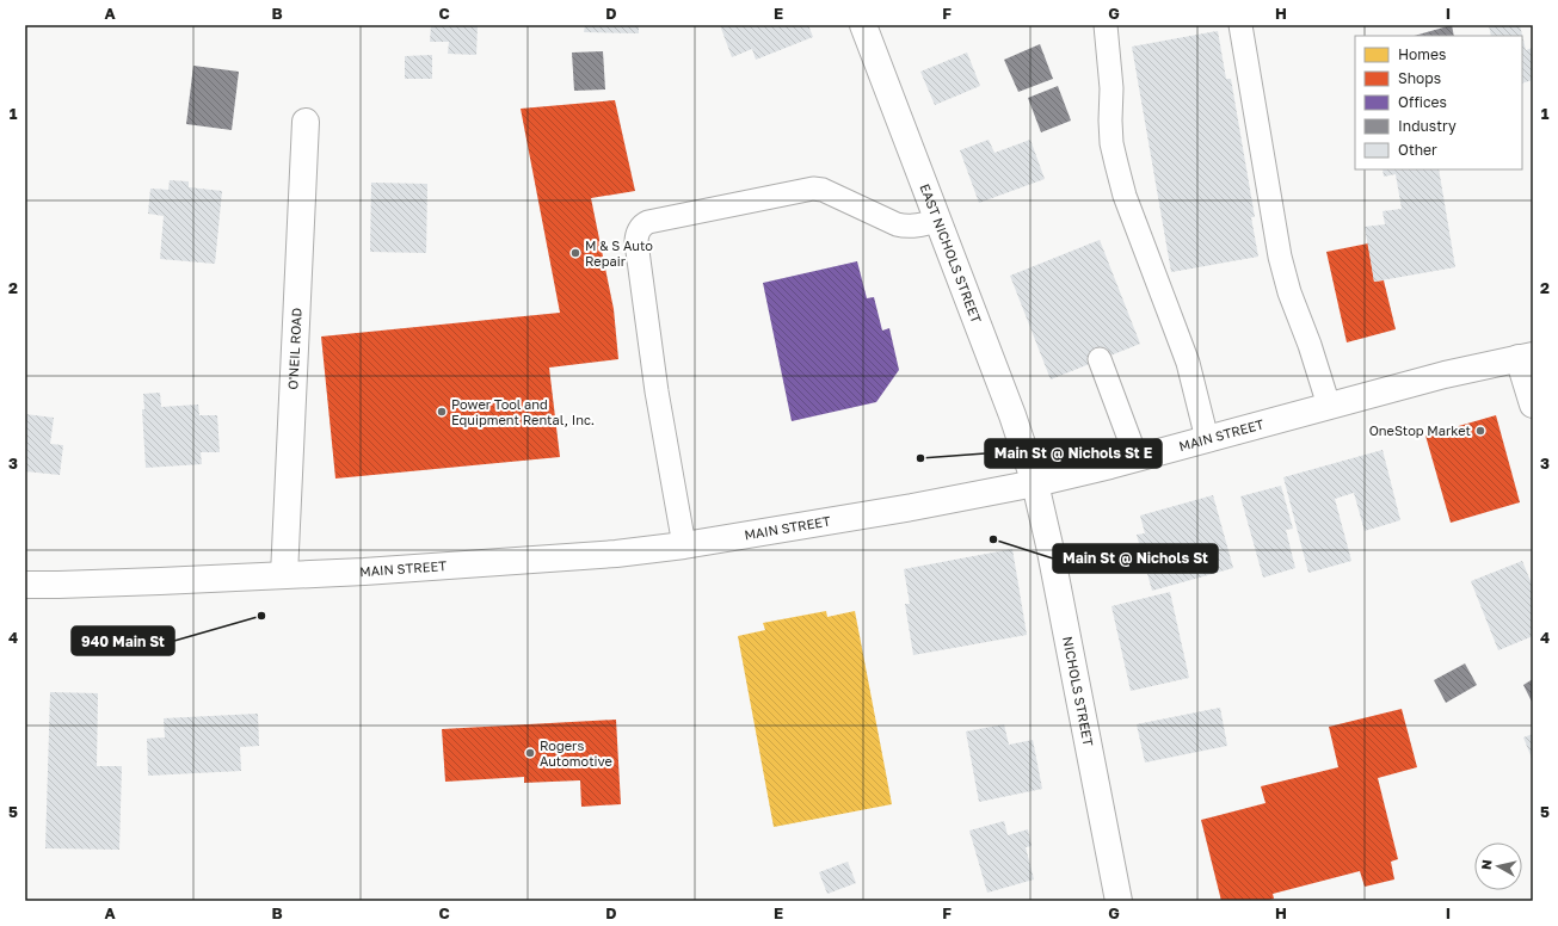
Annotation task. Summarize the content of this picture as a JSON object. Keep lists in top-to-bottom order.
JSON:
{
  "streets": {
    "main road": [
      "EAST NICHOLS STREET",
      "O'NEIL ROAD",
      "MAIN STREET",
      "NICHOLS STREET"
    ]
  },
  "crossings": [
    ["EAST NICHOLS STREET", "MAIN STREET"],
    ["EAST NICHOLS STREET", "NICHOLS STREET"],
    ["O'NEIL ROAD", "MAIN STREET"],
    ["MAIN STREET", "NICHOLS STREET"]
  ],
  "places": [
    "M & S Auto Repair",
    "Power Tool and Equipment Rental, Inc.",
    "OneStop Market",
    "Main St @ Nichols St E",
    "Main St @ Nichols St",
    "940 Main St",
    "Rogers Automotive"
  ],
  "legend": [
    "Homes",
    "Shops",
    "Offices",
    "Industry",
    "Other"
  ],
  "north": "left",
  "grid": {
    "columns": [
      "A",
      "B",
      "C",
      "D",
      "E",
      "F",
      "G",
      "H",
      "I"
    ],
    "rows": [
      "1",
      "2",
      "3",
      "4",
      "5"
    ]
  }
}
